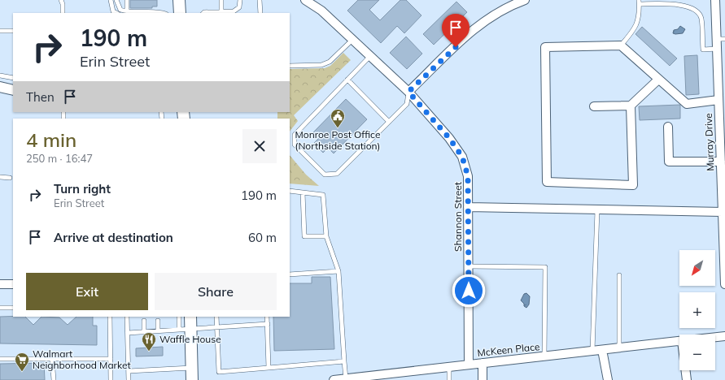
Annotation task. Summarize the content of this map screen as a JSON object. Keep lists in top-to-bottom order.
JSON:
{
  "streets": {
    "street": ["Murray Drive", "Shannon Street", "McKeen Place"]
  },
  "crossings": [
    ["Shannon Street", "McKeen Place"]
  ],
  "places": {
    "public building": ["Monroe Post Office (Northside Station)"],
    "restaurant": ["Waffle House"],
    "supermarket": ["Walmart Neighborhood Market"]
  },
  "north": "bottom left",
  "page": {
    "turn": ["190 m", "Erin Street"],
    "then": "Then",
    "heading": ["4 min", "250 m · 16:47"],
    "list": [
      {
        "name": "Turn right",
        "note": "Erin Street",
        "value": "190 m"
      },
      {
        "name": "Arrive at destination",
        "value": "60 m"
      }
    ],
    "map_buttons": ["+", "−"],
    "buttons": ["Exit", "Share"]
  }
}
